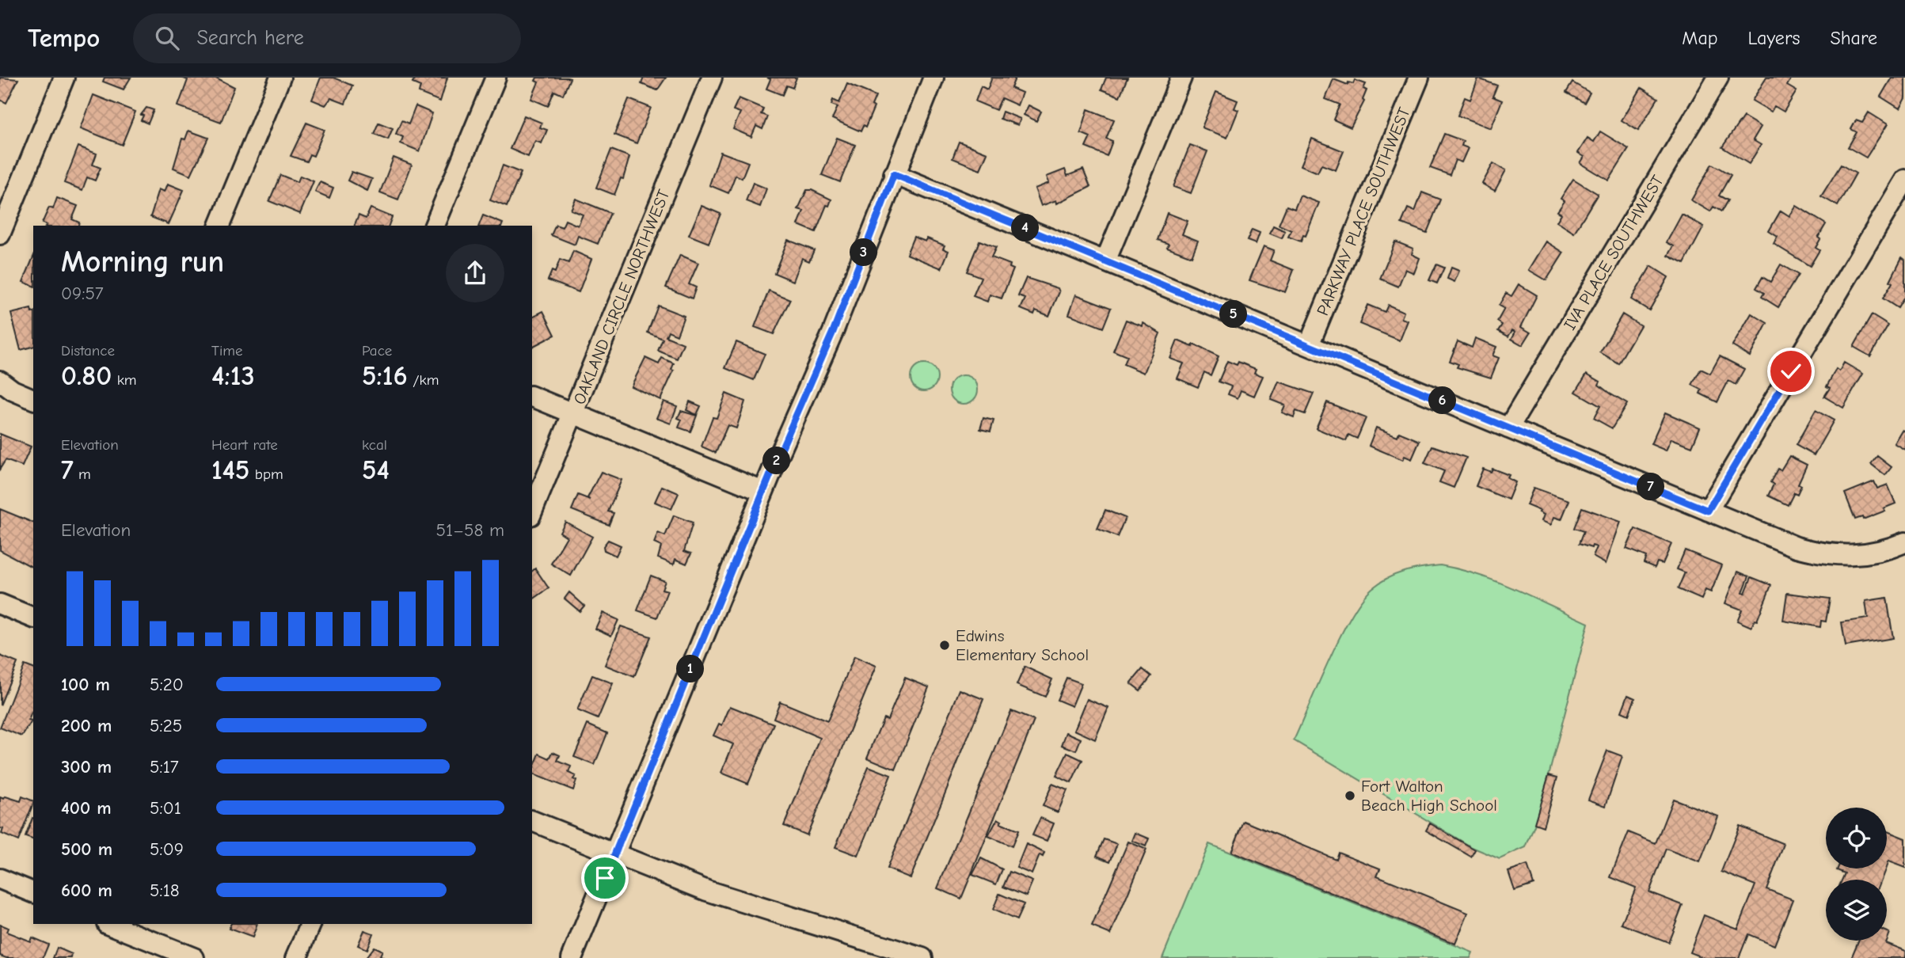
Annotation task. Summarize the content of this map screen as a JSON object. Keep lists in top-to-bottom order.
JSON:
{
  "streets": {
    "street": ["PARKWAY PLACE SOUTHWEST", "IVA PLACE SOUTHWEST", "OAKLAND CIRCLE NORTHWEST"]
  },
  "places": ["Edwins Elementary School", "Fort Walton Beach High School"],
  "page": {
    "header": "Tempo",
    "search": "Search here",
    "nav": ["Map", "Layers", "Share"],
    "pins": [
      "4",
      "3",
      "5",
      "6",
      "2",
      "7",
      "1"
    ],
    "heading": ["Morning run", "09:57"],
    "stats": [
      ["Distance", "0.80 km"],
      ["Time", "4:13"],
      ["Pace", "5:16 /km"],
      ["Elevation", "7 m"],
      ["Heart rate", "145 bpm"],
      ["kcal", "54"]
    ],
    "chart": ["Elevation", "51–58 m"],
    "list": [
      {
        "name": "100 m",
        "note": "5:20"
      },
      {
        "name": "200 m",
        "note": "5:25"
      },
      {
        "name": "300 m",
        "note": "5:17"
      },
      {
        "name": "400 m",
        "note": "5:01"
      },
      {
        "name": "500 m",
        "note": "5:09"
      },
      {
        "name": "600 m",
        "note": "5:18"
      }
    ]
  }
}
